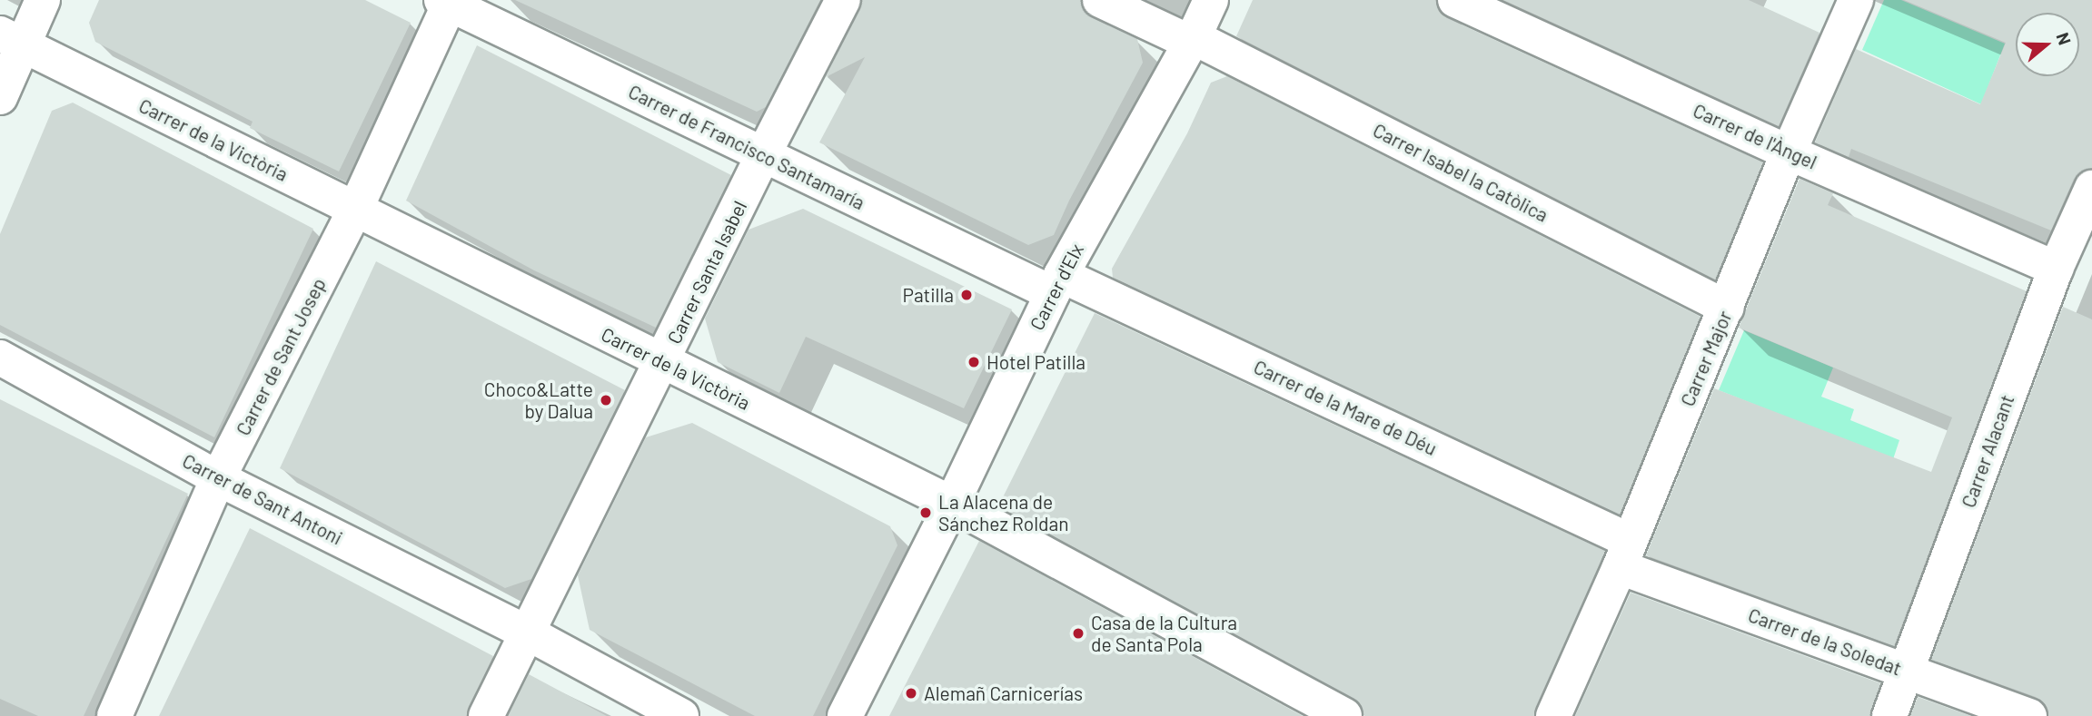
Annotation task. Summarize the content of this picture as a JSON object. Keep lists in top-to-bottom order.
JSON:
{
  "streets": {
    "street": [
      "Carrer de l'Àngel",
      "Carrer de la Victòria",
      "Carrer de Francisco Santamaría",
      "Carrer Isabel la Catòlica",
      "Carrer Santa Isabel",
      "Carrer d'Elx",
      "Carrer de Sant Josep",
      "Carrer Major",
      "Carrer de la Mare de Déu",
      "Carrer Alacant",
      "Carrer de Sant Antoni",
      "Carrer de la Soledat"
    ]
  },
  "crossings": [
    ["Carrer de l'Àngel", "Carrer Major"],
    ["Carrer de l'Àngel", "Carrer Alacant"],
    ["Carrer de la Victòria", "Carrer Santa Isabel"],
    ["Carrer de la Victòria", "Carrer d'Elx"],
    ["Carrer de la Victòria", "Carrer de Sant Josep"],
    ["Carrer de Francisco Santamaría", "Carrer Santa Isabel"],
    ["Carrer de Francisco Santamaría", "Carrer d'Elx"],
    ["Carrer de Francisco Santamaría", "Carrer de Sant Josep"],
    ["Carrer de Francisco Santamaría", "Carrer de la Mare de Déu"],
    ["Carrer Isabel la Catòlica", "Carrer d'Elx"],
    ["Carrer Isabel la Catòlica", "Carrer Major"],
    ["Carrer Santa Isabel", "Carrer de Sant Antoni"],
    ["Carrer d'Elx", "Carrer de la Mare de Déu"],
    ["Carrer de Sant Josep", "Carrer de Sant Antoni"],
    ["Carrer Major", "Carrer de la Mare de Déu"],
    ["Carrer Major", "Carrer de la Soledat"],
    ["Carrer de la Mare de Déu", "Carrer de la Soledat"],
    ["Carrer Alacant", "Carrer de la Soledat"]
  ],
  "places": [
    "Patilla",
    "Hotel Patilla",
    "Choco&Latte by Dalua",
    "La Alacena de Sánchez Roldan",
    "Casa de la Cultura de Santa Pola",
    "Alemañ Carnicerías"
  ],
  "north": "right"
}
